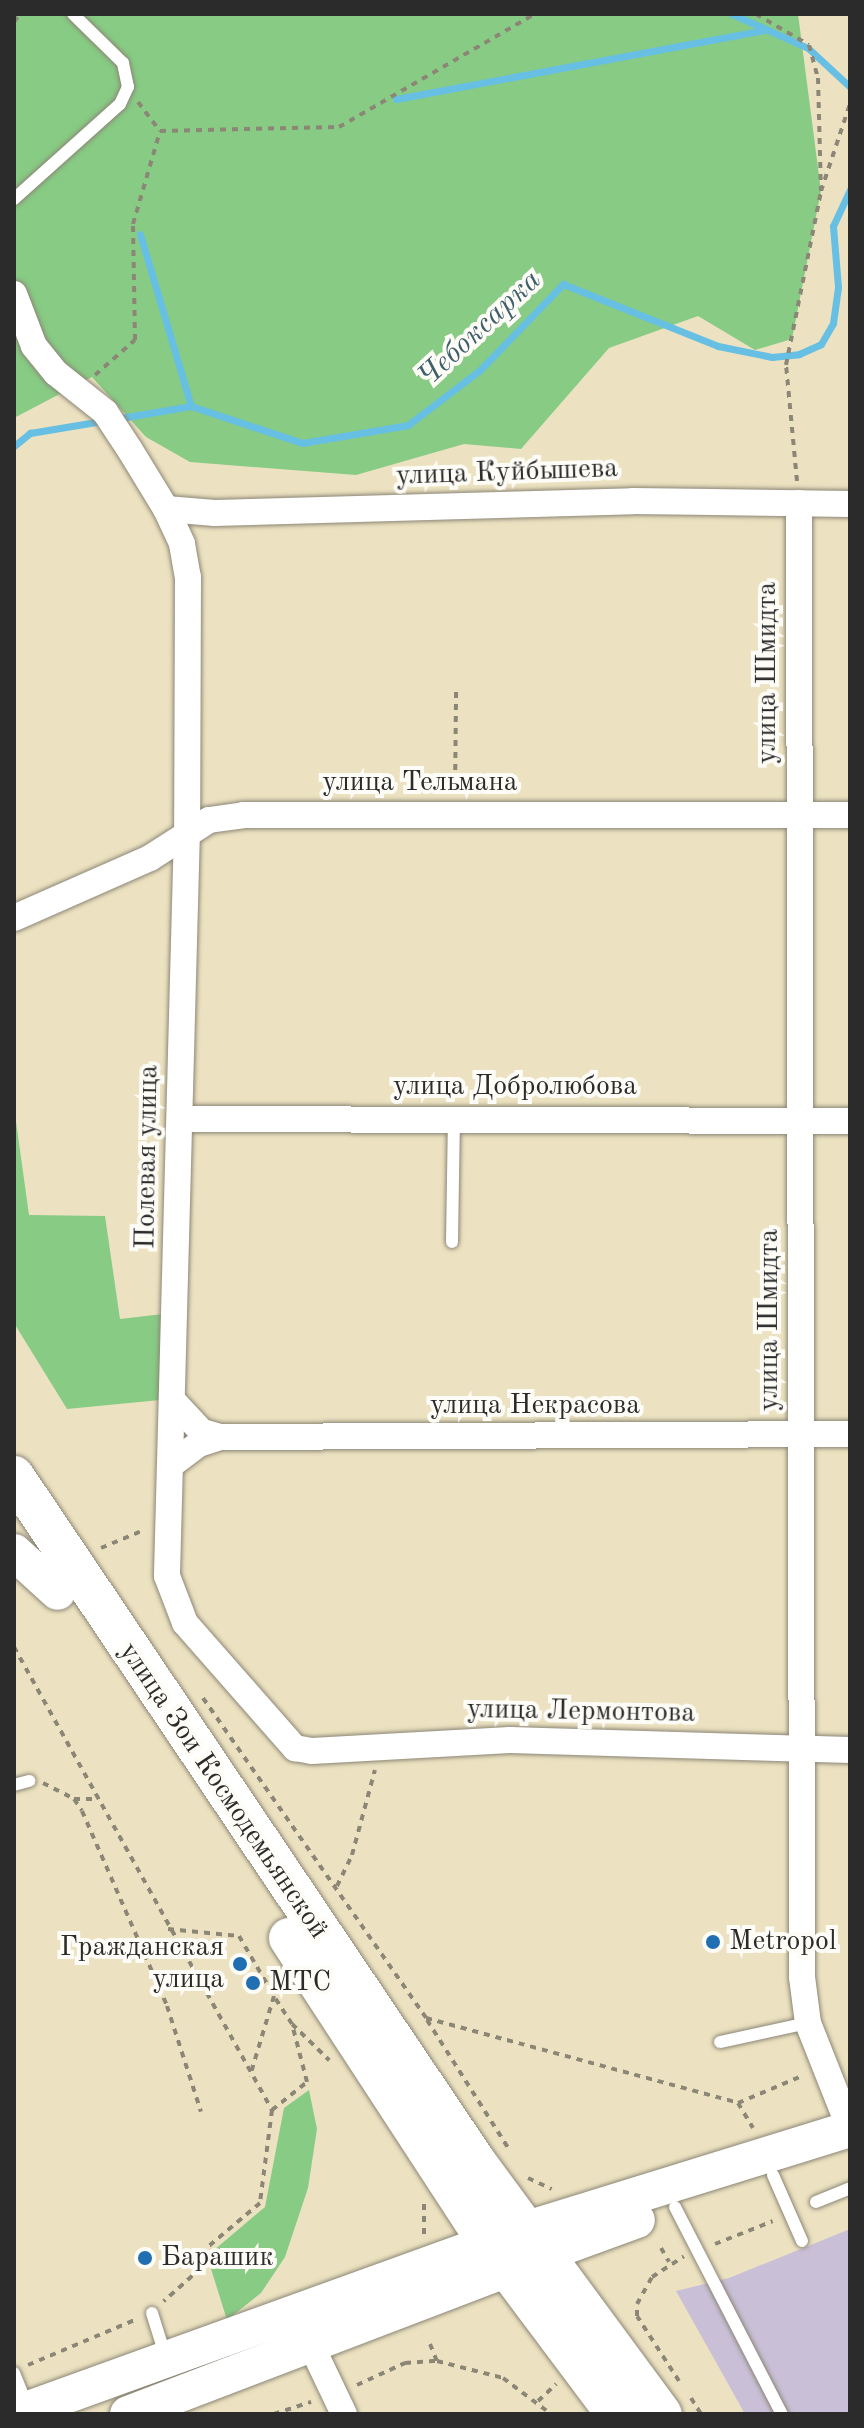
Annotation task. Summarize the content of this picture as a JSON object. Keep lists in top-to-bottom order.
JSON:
{
  "streets": {
    "main road": ["улица Зои Космодемьянской"],
    "street": [
      "улица Куйбышева",
      "улица Шмидта",
      "улица Тельмана",
      "улица Добролюбова",
      "Полевая улица",
      "улица Некрасова",
      "улица Лермонтова"
    ]
  },
  "crossings": [
    ["улица Куйбышева", "улица Шмидта"],
    ["улица Куйбышева", "Полевая улица"],
    ["улица Шмидта", "улица Тельмана"],
    ["улица Шмидта", "улица Добролюбова"],
    ["улица Шмидта", "улица Некрасова"],
    ["улица Шмидта", "улица Лермонтова"],
    ["улица Тельмана", "Полевая улица"],
    ["улица Добролюбова", "Полевая улица"],
    ["Полевая улица", "улица Некрасова"],
    ["Полевая улица", "улица Лермонтова"]
  ],
  "water": ["Чебоксарка"],
  "places": [
    "Metropol",
    "Гражданская улица",
    "МТС",
    "Барашик"
  ]
}
